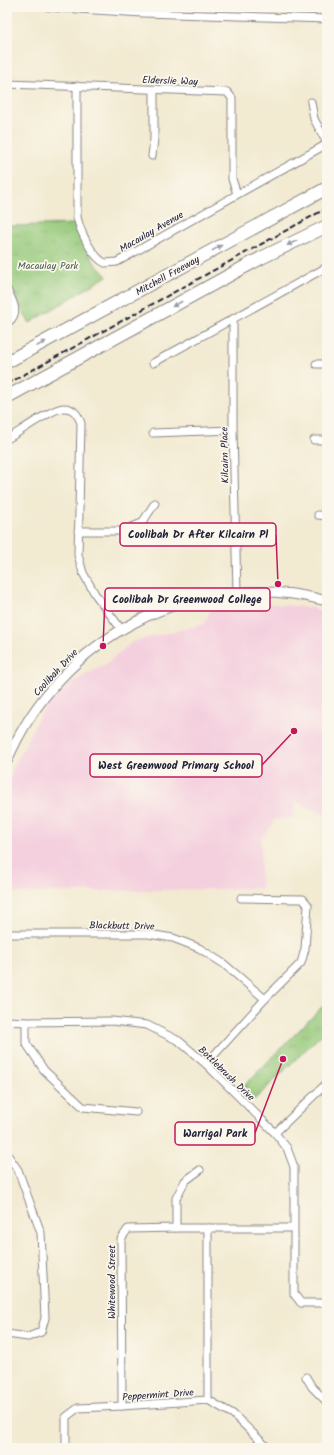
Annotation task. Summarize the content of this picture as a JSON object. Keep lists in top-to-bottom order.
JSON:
{
  "streets": {
    "highway": ["Mitchell Freeway"],
    "main road": ["Coolibah Drive"],
    "street": [
      "Elderslie Way",
      "Macaulay Avenue",
      "Kilcairn Place",
      "Blackbutt Drive",
      "Bottlebrush Drive",
      "Whitewood Street",
      "Peppermint Drive"
    ]
  },
  "crossings": [
    ["Elderslie Way", "Macaulay Avenue"],
    ["Kilcairn Place", "Coolibah Drive"],
    ["Bottlebrush Drive", "Whitewood Street"],
    ["Whitewood Street", "Peppermint Drive"]
  ],
  "parks": ["Macaulay Park"],
  "places": [
    "Coolibah Dr After Kilcairn Pl",
    "Coolibah Dr Greenwood College",
    "West Greenwood Primary School",
    "Warrigal Park"
  ]
}
